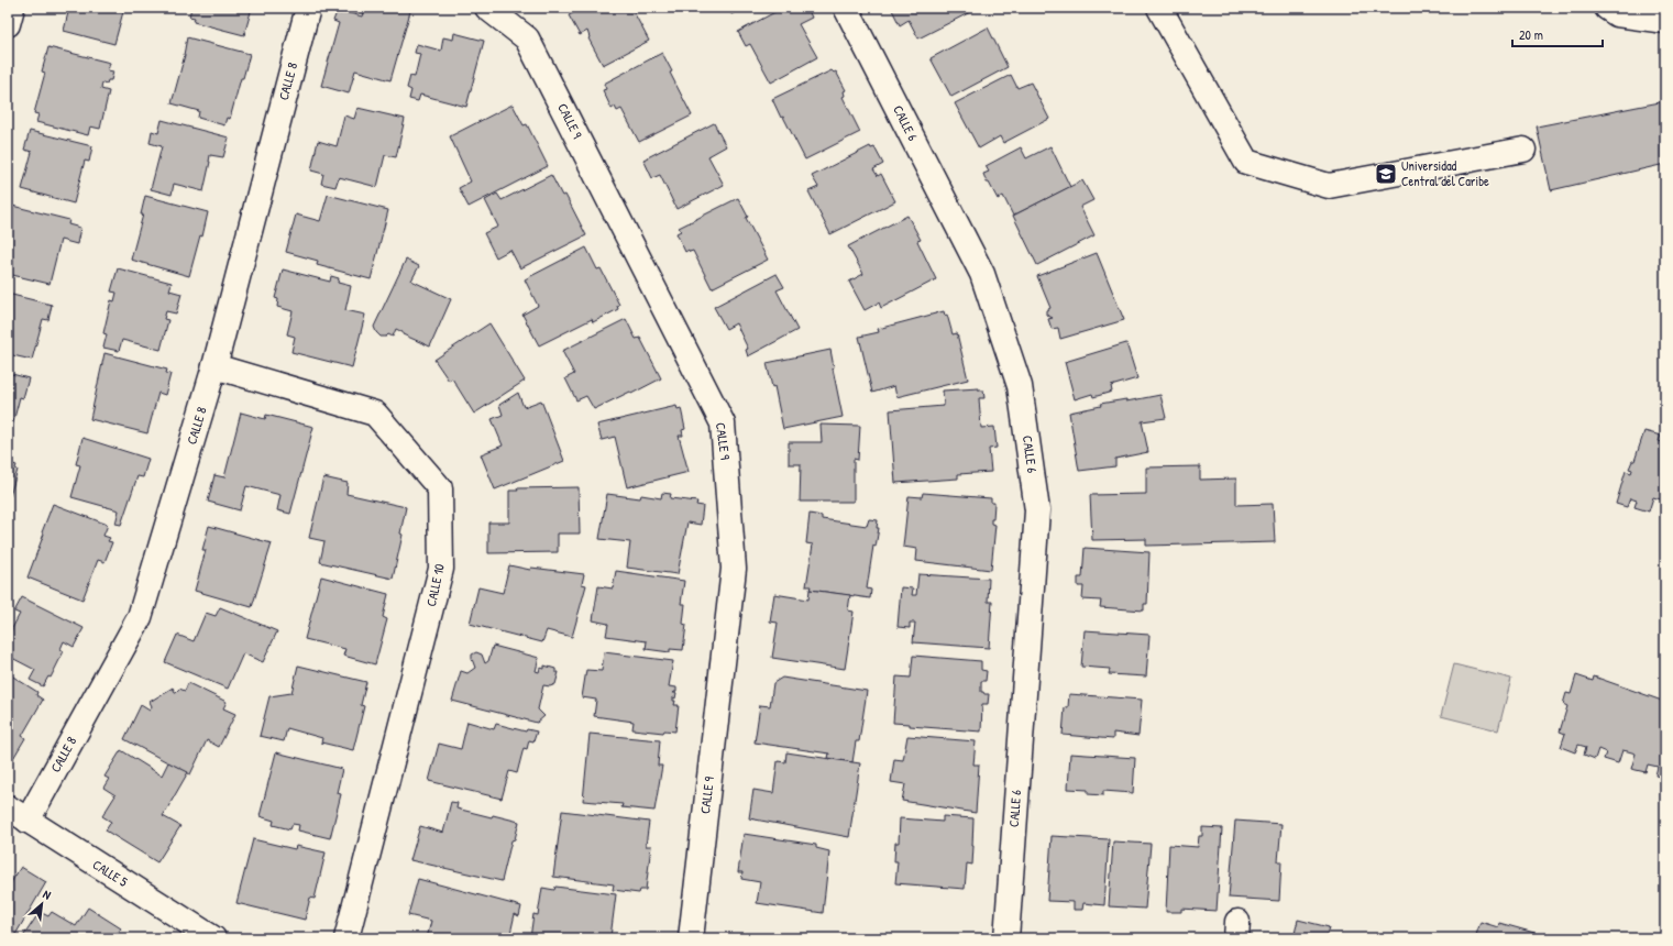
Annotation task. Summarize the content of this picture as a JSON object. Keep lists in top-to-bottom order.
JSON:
{
  "streets": {
    "street": [
      "CALLE 8",
      "CALLE 9",
      "CALLE 6",
      "CALLE 10",
      "CALLE 5"
    ]
  },
  "crossings": [
    ["CALLE 8", "CALLE 10"],
    ["CALLE 8", "CALLE 5"]
  ],
  "places": {
    "school or university": ["Universidad Central del Caribe"]
  },
  "scale_bar": "20 m",
  "north": "top right"
}
